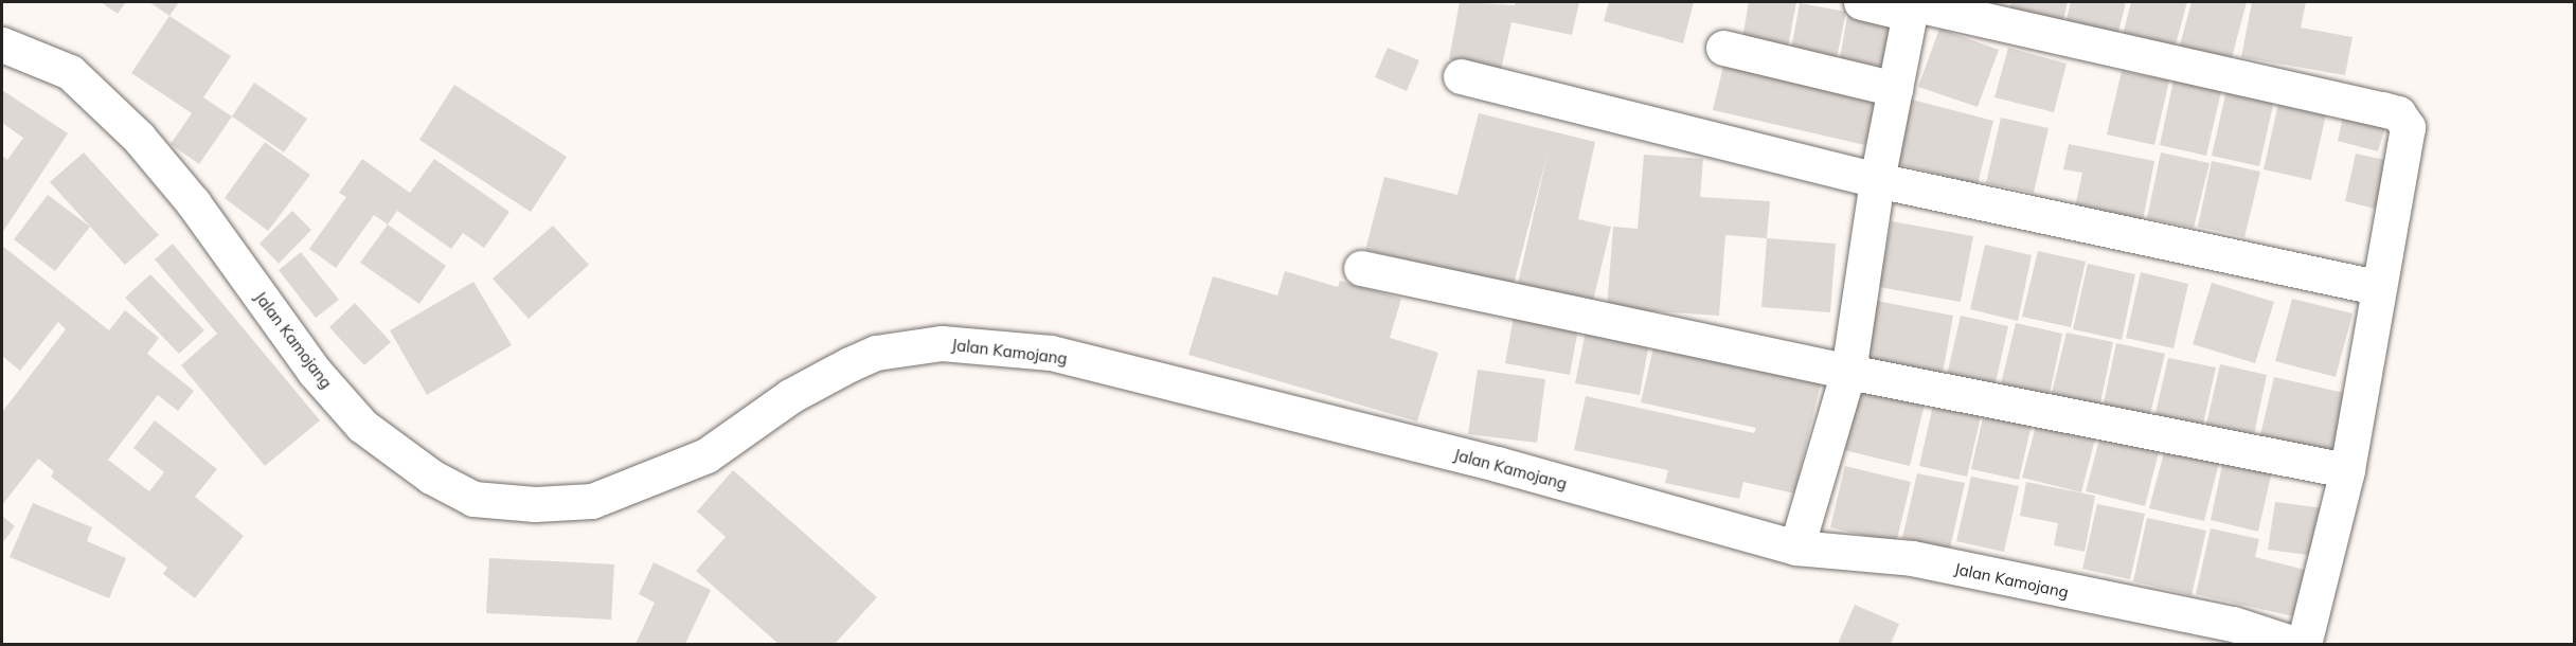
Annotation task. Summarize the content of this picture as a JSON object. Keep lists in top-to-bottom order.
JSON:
{
  "streets": {
    "street": ["Jalan Kamojang"]
  }
}
